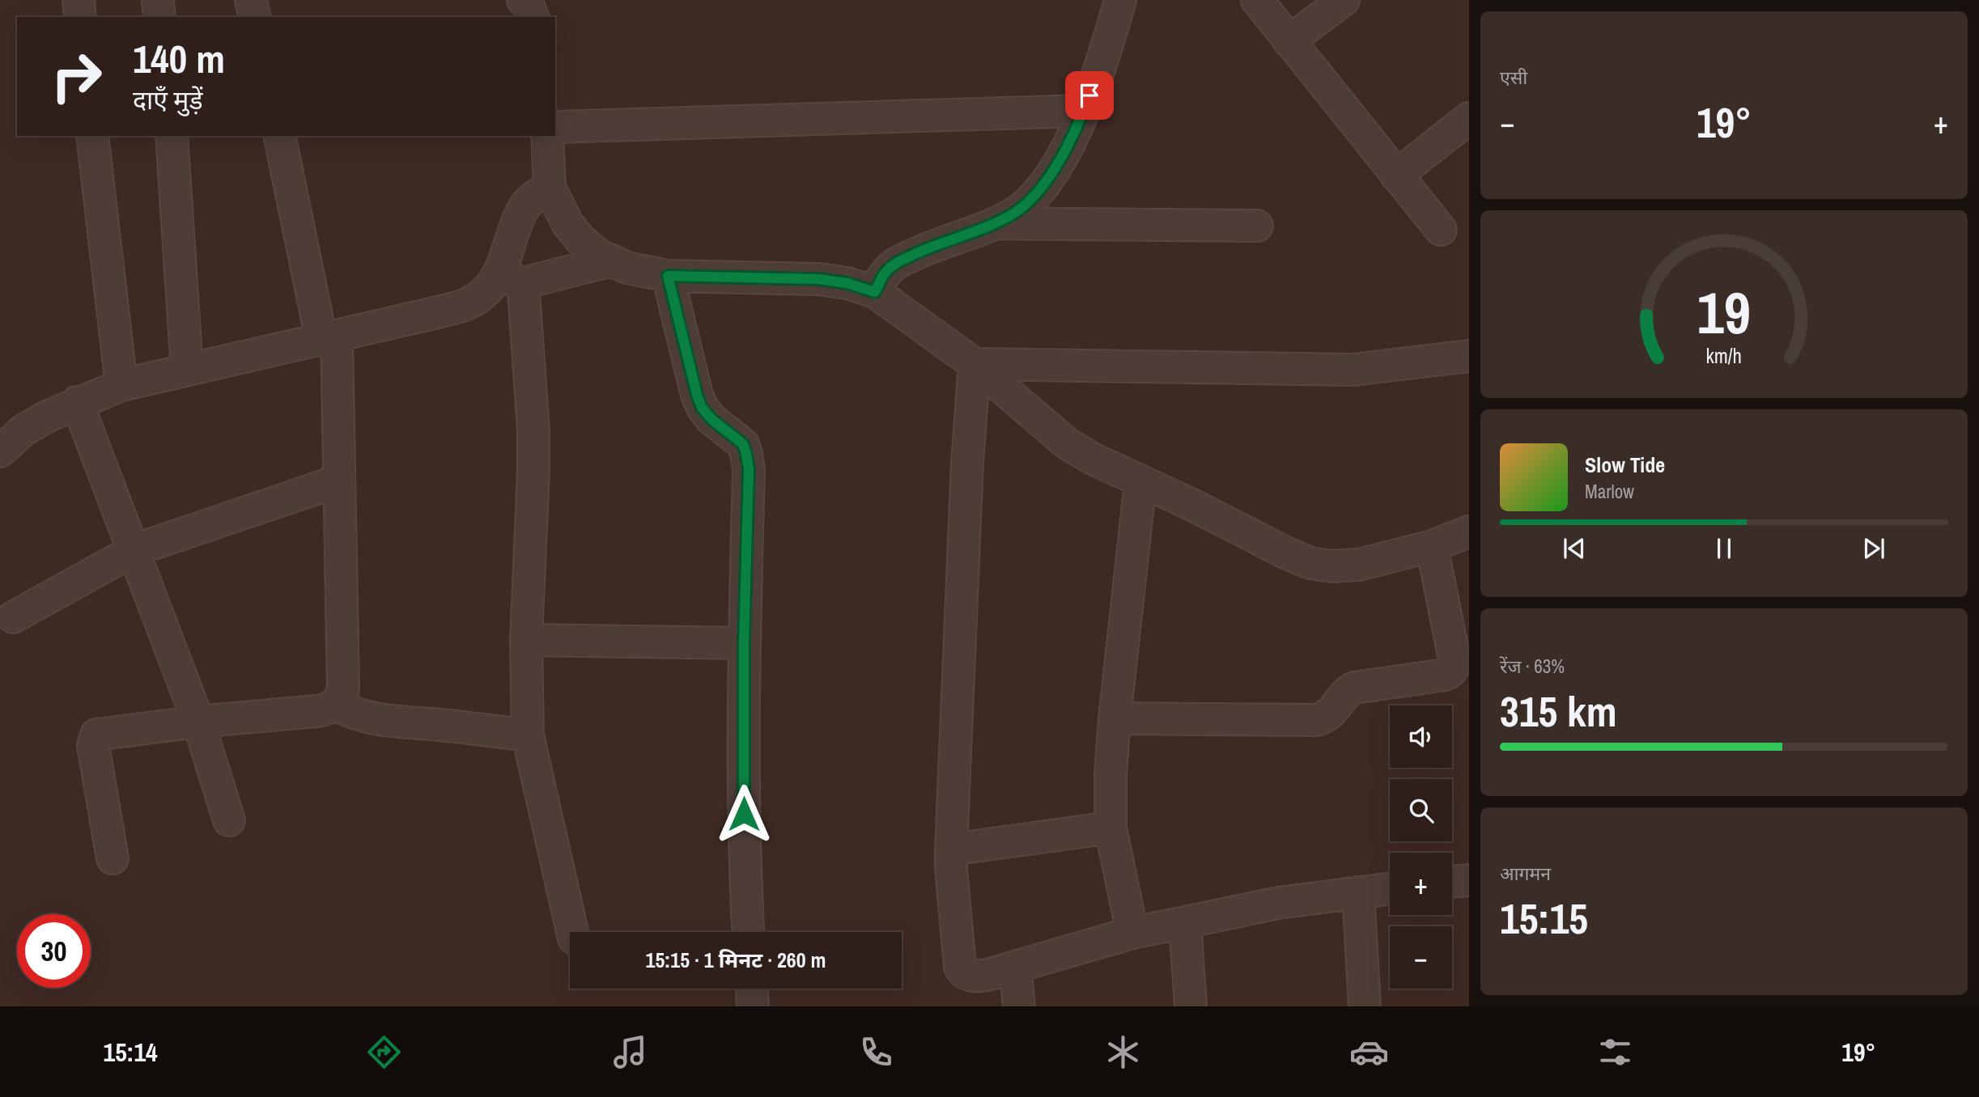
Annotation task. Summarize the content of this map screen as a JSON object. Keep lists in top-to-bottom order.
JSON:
{
  "page": {
    "tile": [
      "एसी",
      ["रेंज · 63%", "315 km"],
      ["आगमन", "15:15"]
    ],
    "turn": ["140 m", "दाएँ मुड़ें"],
    "heat": ["−", "19°", "+"],
    "song": ["Slow Tide", "Marlow"],
    "map_buttons": ["+", "−"],
    "limit": "30",
    "trip": "15:15 · 1 मिनट · 260 m",
    "tabs": ["15:14", "19°"],
    "gauge": ["19", "km/h"]
  }
}
